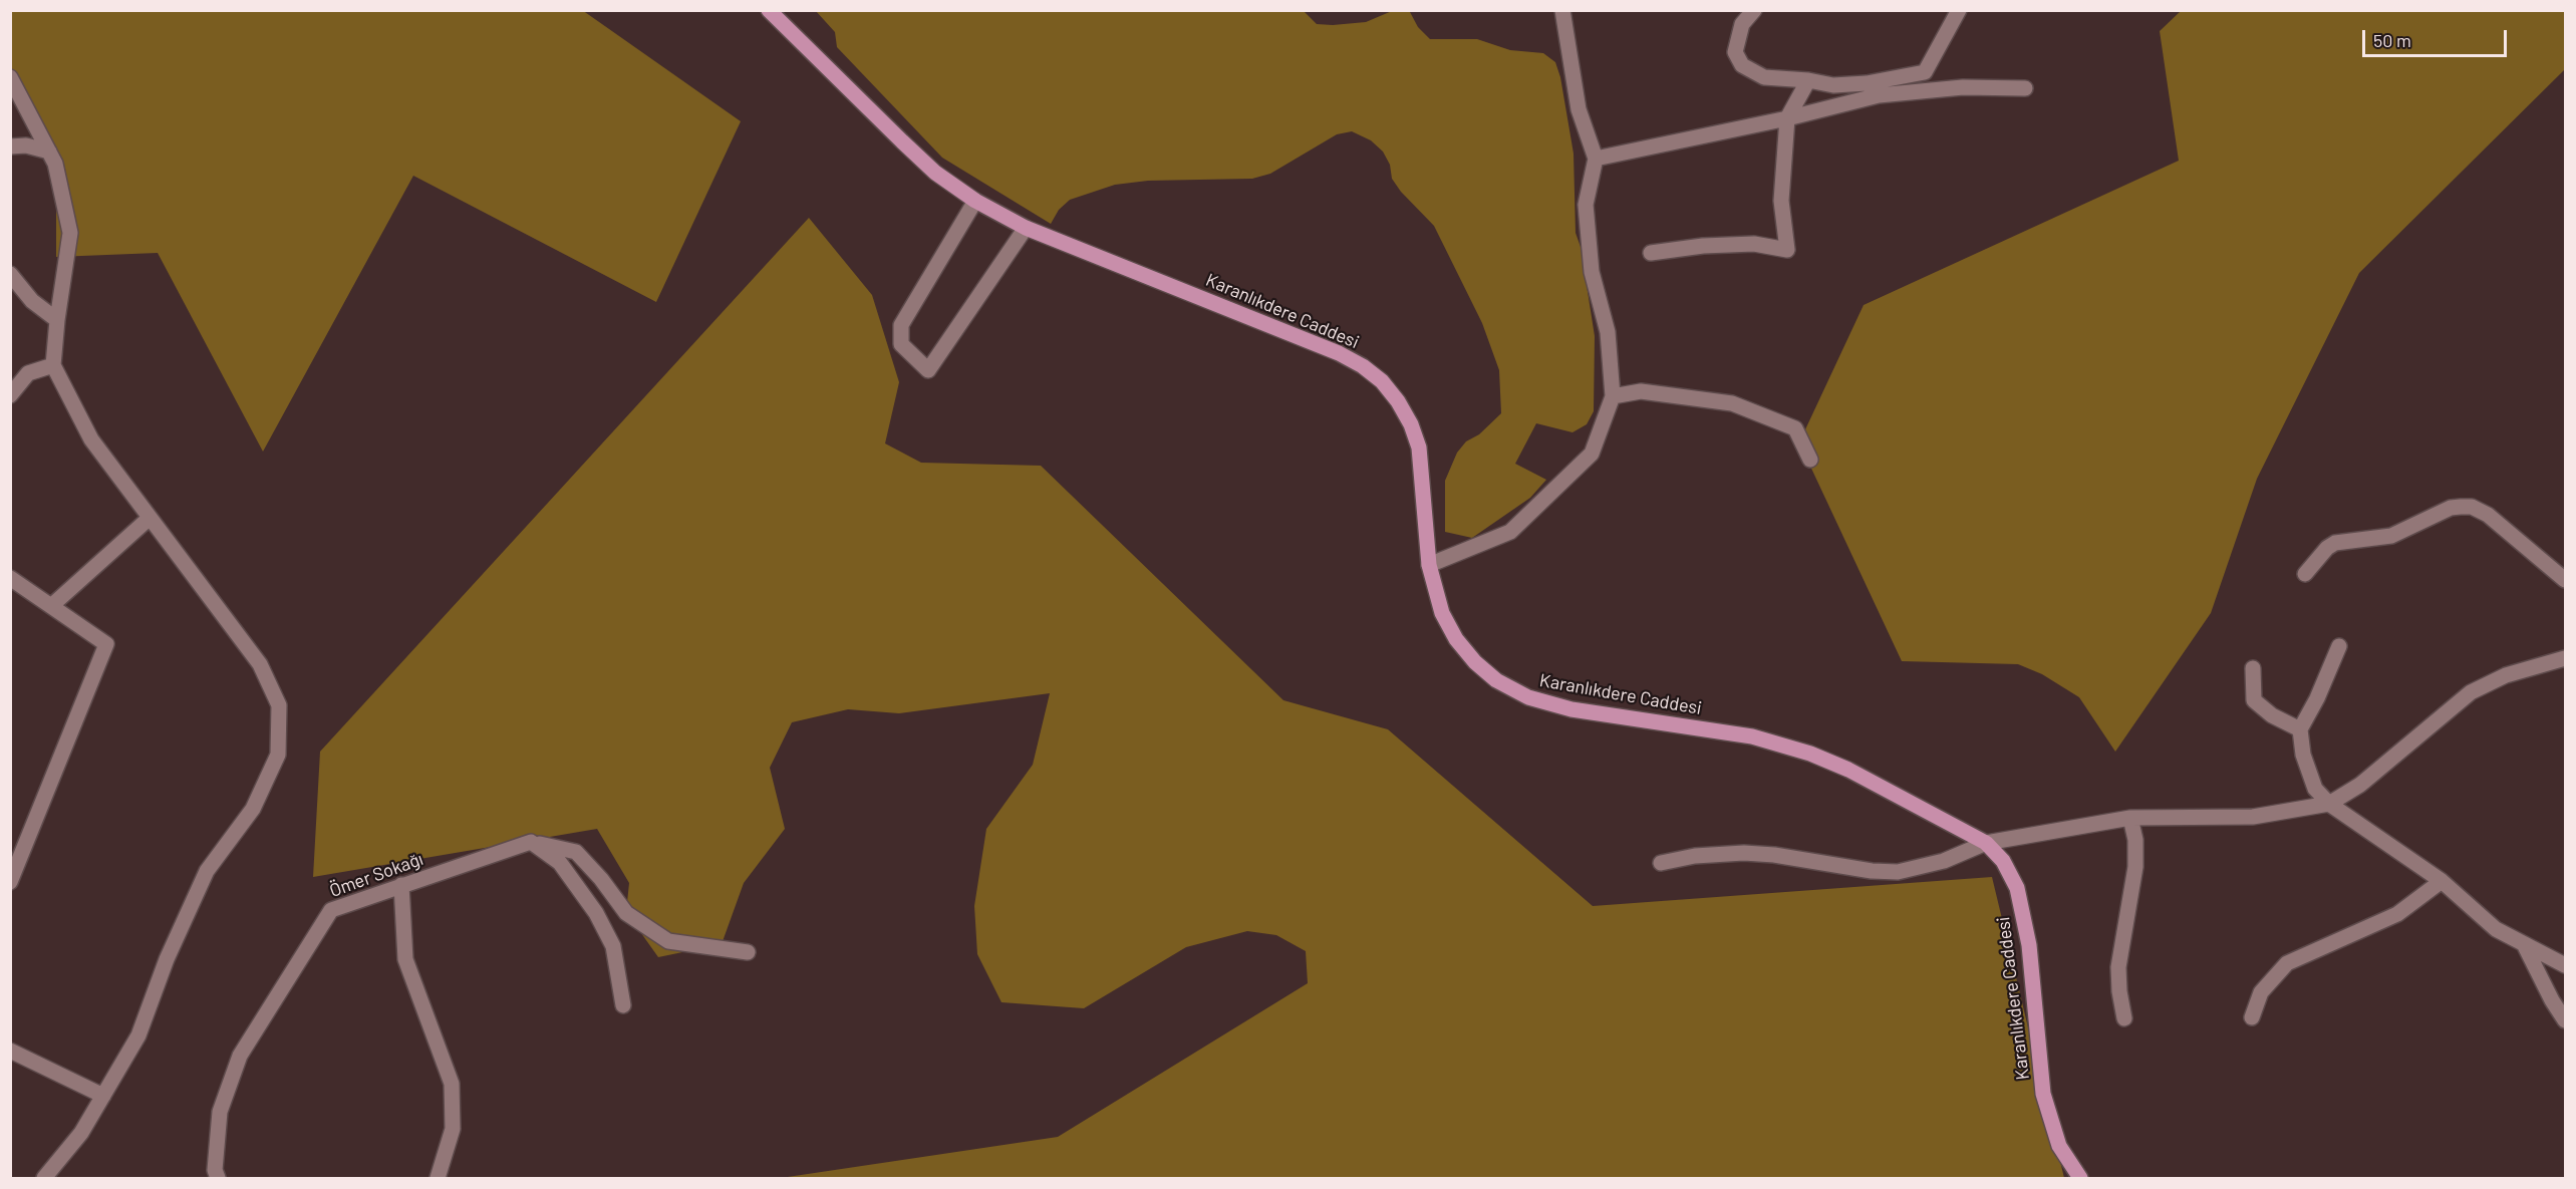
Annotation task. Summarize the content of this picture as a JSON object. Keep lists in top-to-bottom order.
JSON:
{
  "streets": {
    "main road": ["Karanlıkdere Caddesi"],
    "street": ["Ömer Sokağı"]
  },
  "scale_bar": "50 m"
}
